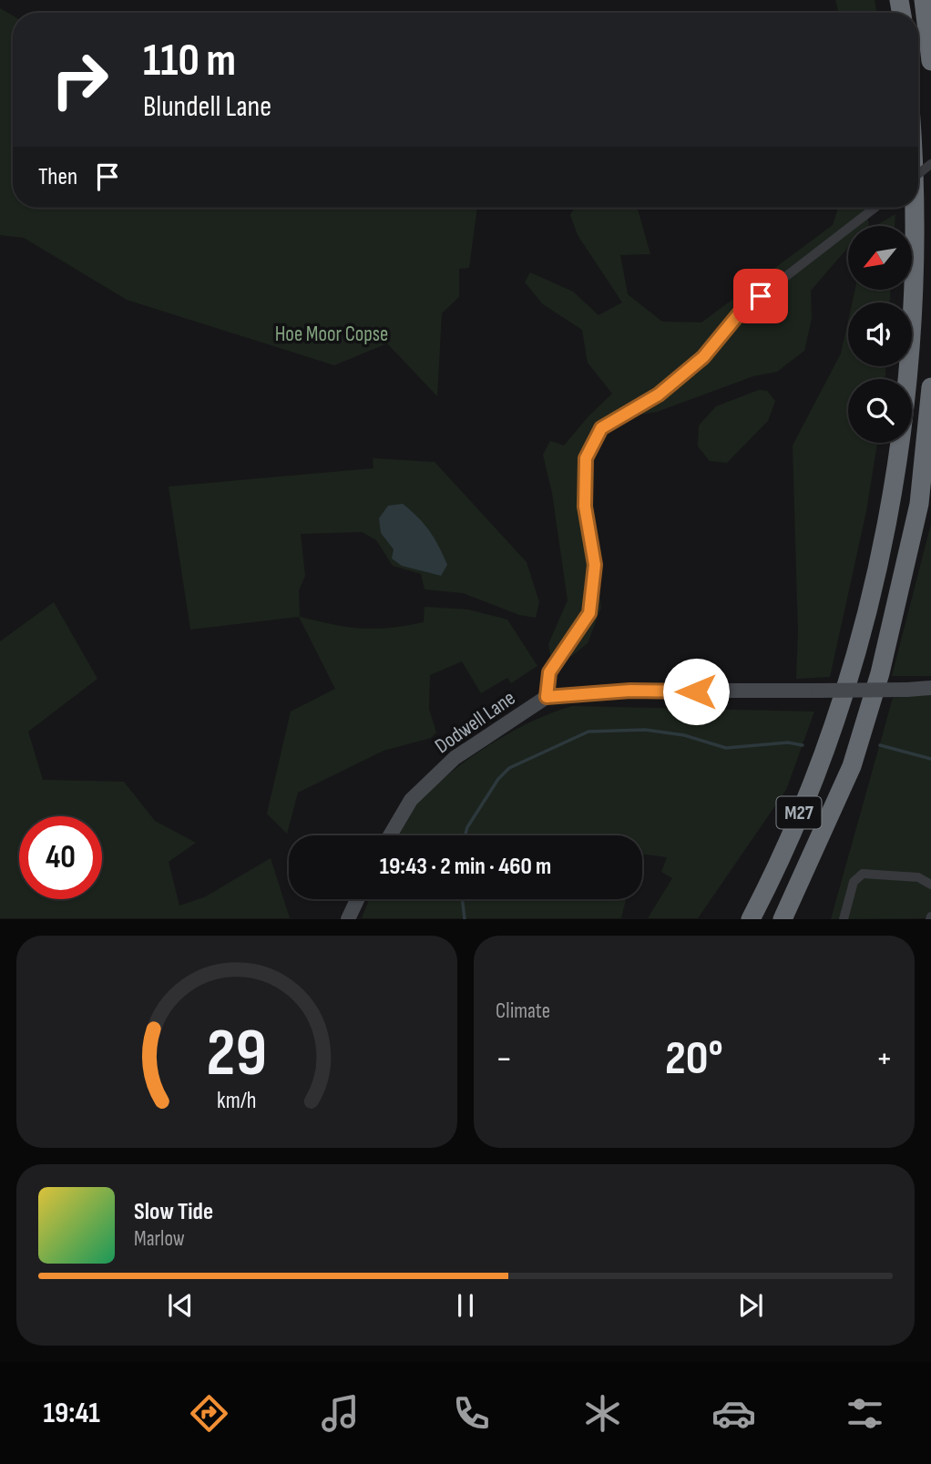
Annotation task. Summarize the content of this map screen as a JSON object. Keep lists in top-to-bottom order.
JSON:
{
  "streets": {
    "highway": ["M27"],
    "street": ["Dodwell Lane"]
  },
  "parks": ["Hoe Moor Copse"],
  "north": "bottom left",
  "page": {
    "turn": ["110 m", "Blundell Lane"],
    "then": "Then",
    "limit": "40",
    "trip": "19:43 · 2 min · 460 m",
    "tile": "Climate",
    "heat": ["−", "20°", "+"],
    "song": ["Slow Tide", "Marlow"],
    "tabs": "19:41",
    "gauge": ["29", "km/h"]
  }
}
